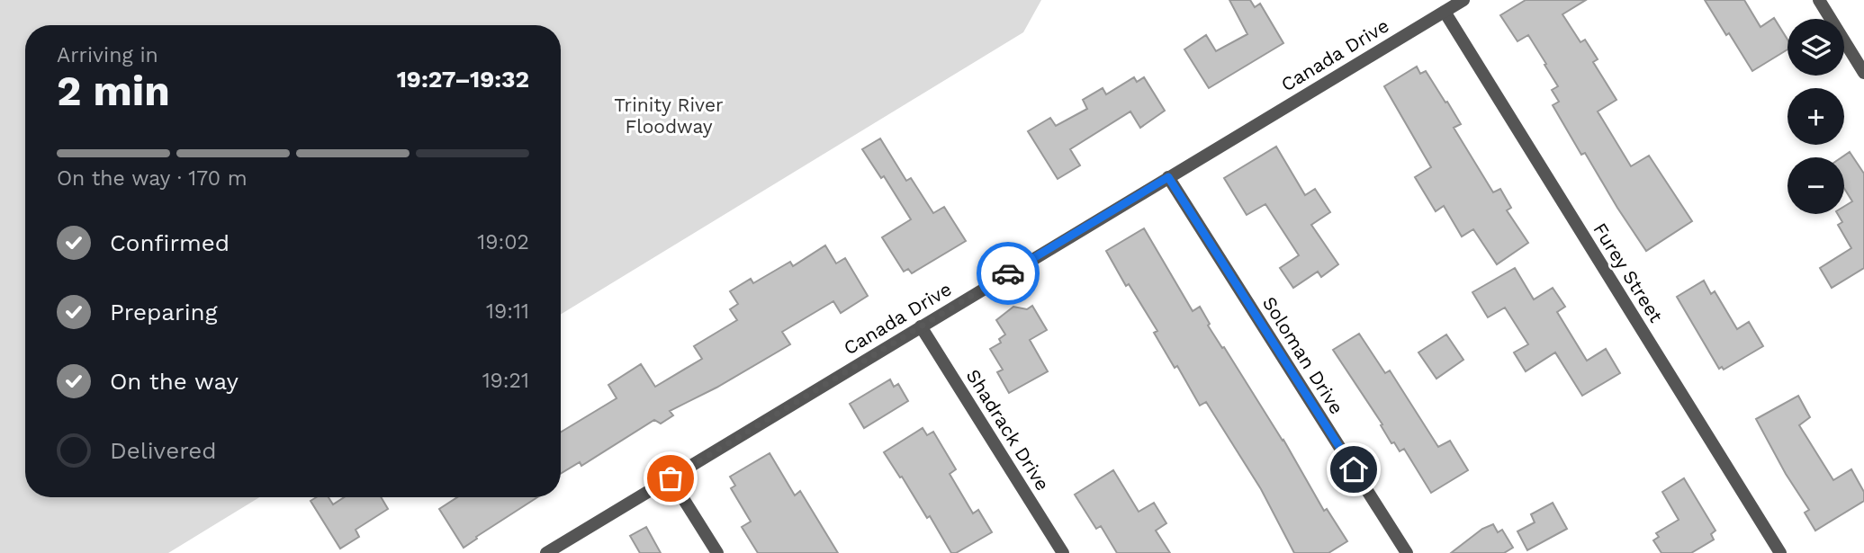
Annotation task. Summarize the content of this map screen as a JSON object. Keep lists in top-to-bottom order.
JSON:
{
  "streets": {
    "street": [
      "Canada Drive",
      "Furey Street",
      "Soloman Drive",
      "Shadrack Drive"
    ]
  },
  "crossings": [
    ["Canada Drive", "Furey Street"],
    ["Canada Drive", "Soloman Drive"],
    ["Canada Drive", "Shadrack Drive"]
  ],
  "parks": ["Trinity River Floodway"],
  "page": {
    "map_buttons": ["+", "−"],
    "heading": ["2 min", "Arriving in", "19:27–19:32"],
    "bar": "On the way · 170 m",
    "list": [
      ["Confirmed", "19:02"],
      ["Preparing", "19:11"],
      ["On the way", "19:21"],
      "Delivered"
    ]
  }
}
